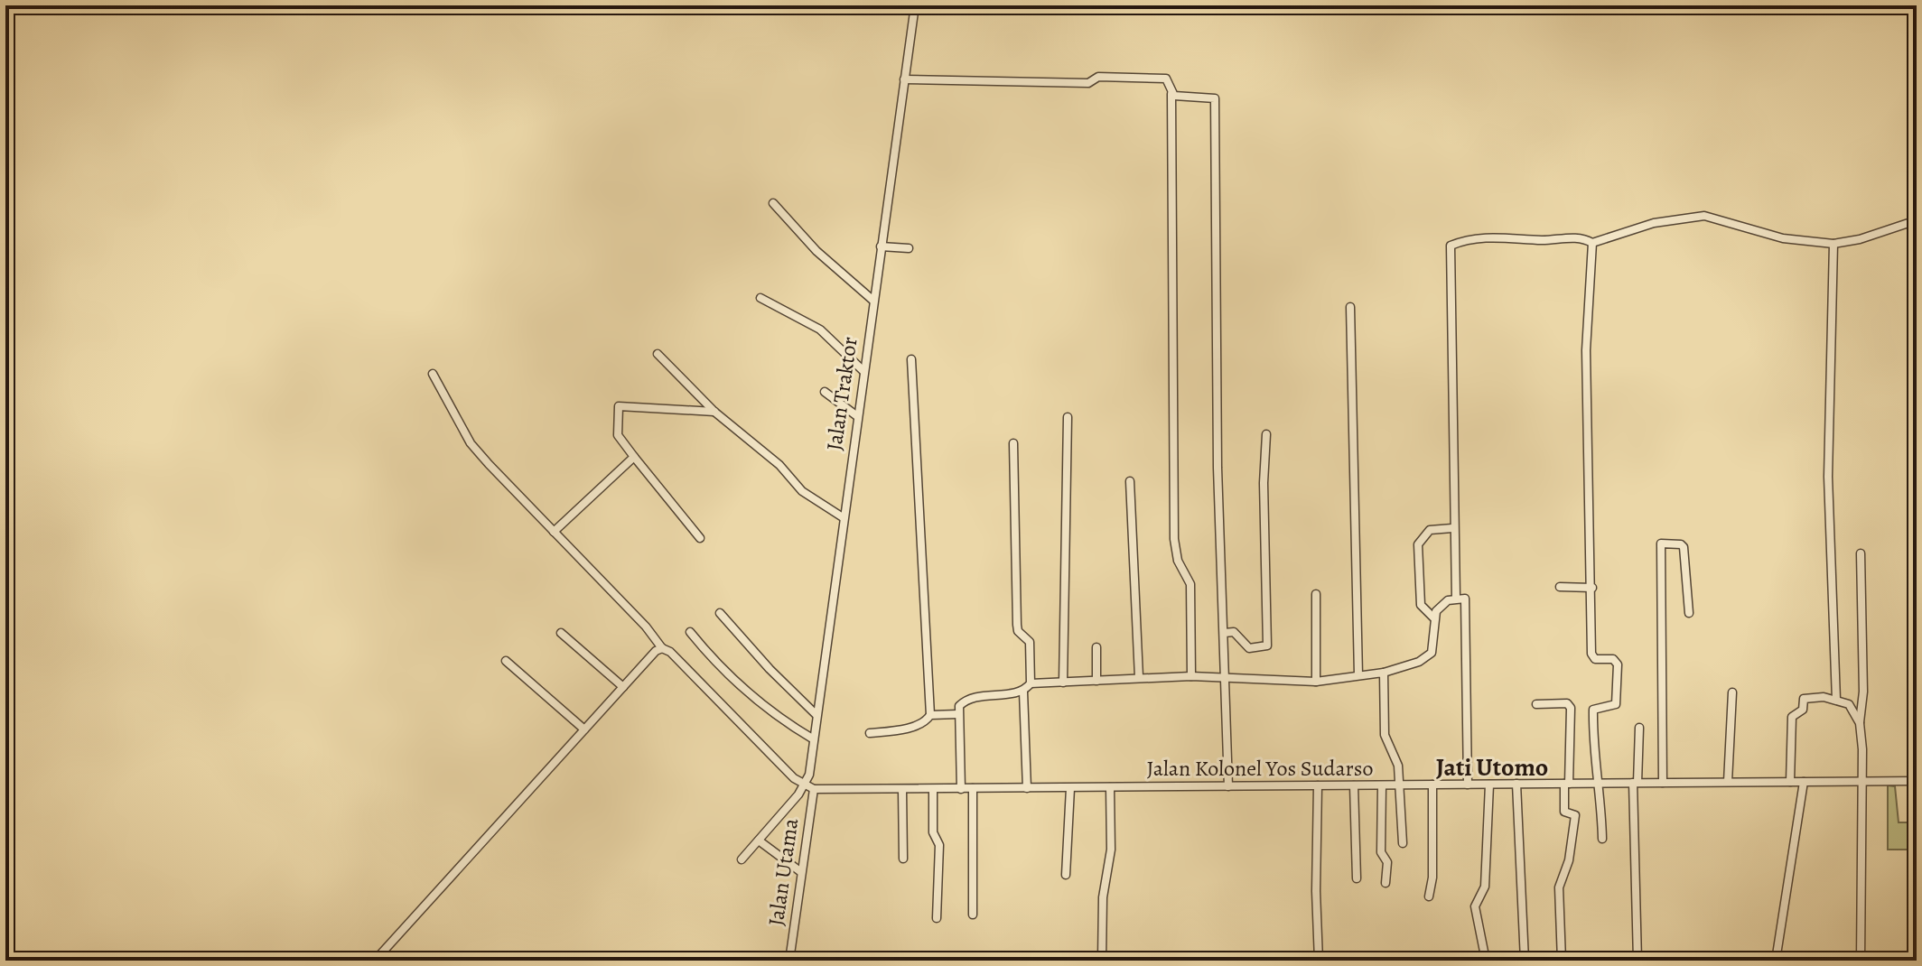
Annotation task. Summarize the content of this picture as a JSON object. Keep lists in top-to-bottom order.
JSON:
{
  "streets": {
    "street": ["Jalan Traktor", "Jalan Kolonel Yos Sudarso", "Jalan Utama"]
  },
  "crossings": [
    ["Jalan Traktor", "Jalan Kolonel Yos Sudarso"],
    ["Jalan Kolonel Yos Sudarso", "Jalan Utama"]
  ],
  "districts": ["Jati Utomo"]
}
